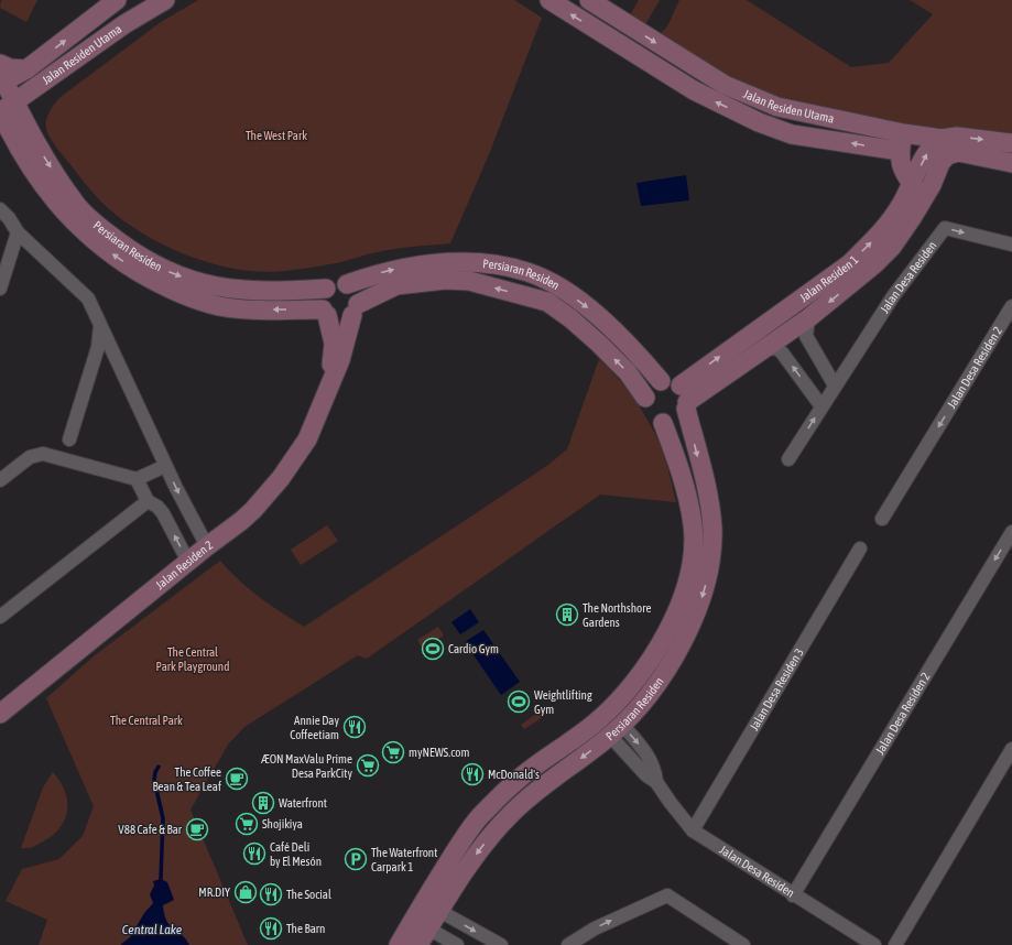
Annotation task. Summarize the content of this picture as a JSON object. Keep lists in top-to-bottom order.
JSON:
{
  "streets": {
    "street": [
      "Jalan Residen Utama",
      "Persiaran Residen",
      "Jalan Residen 1",
      "Jalan Desa Residen",
      "Jalan Desa Residen 2",
      "Jalan Residen 2",
      "Jalan Desa Residen 3"
    ]
  },
  "crossings": [
    ["Jalan Residen Utama", "Persiaran Residen"],
    ["Jalan Residen Utama", "Jalan Residen 1"],
    ["Persiaran Residen", "Jalan Residen 1"],
    ["Persiaran Residen", "Jalan Desa Residen"],
    ["Persiaran Residen", "Jalan Residen 2"],
    ["Jalan Desa Residen", "Jalan Desa Residen 2"],
    ["Jalan Desa Residen", "Jalan Desa Residen 3"]
  ],
  "one_way": ["Jalan Desa Residen"],
  "water": ["Central Lake"],
  "parks": ["The West Park", "The Central Park Playground", "The Central Park"],
  "places": {
    "building": ["The Northshore Gardens", "Waterfront"],
    "sports": ["Cardio Gym", "Weightlifting Gym"],
    "restaurant": [
      "Annie Day Coffeetiam",
      "McDonald's",
      "Café Deli by El Mesón",
      "The Social",
      "The Barn"
    ],
    "supermarket": ["myNEWS.com", "ÆON MaxValu Prime Desa ParkCity", "Shojikiya"],
    "cafe": ["The Coffee Bean & Tea Leaf", "V88 Cafe & Bar"],
    "parking": ["The Waterfront Carpark 1"],
    "shop": ["MR.DIY"]
  }
}
